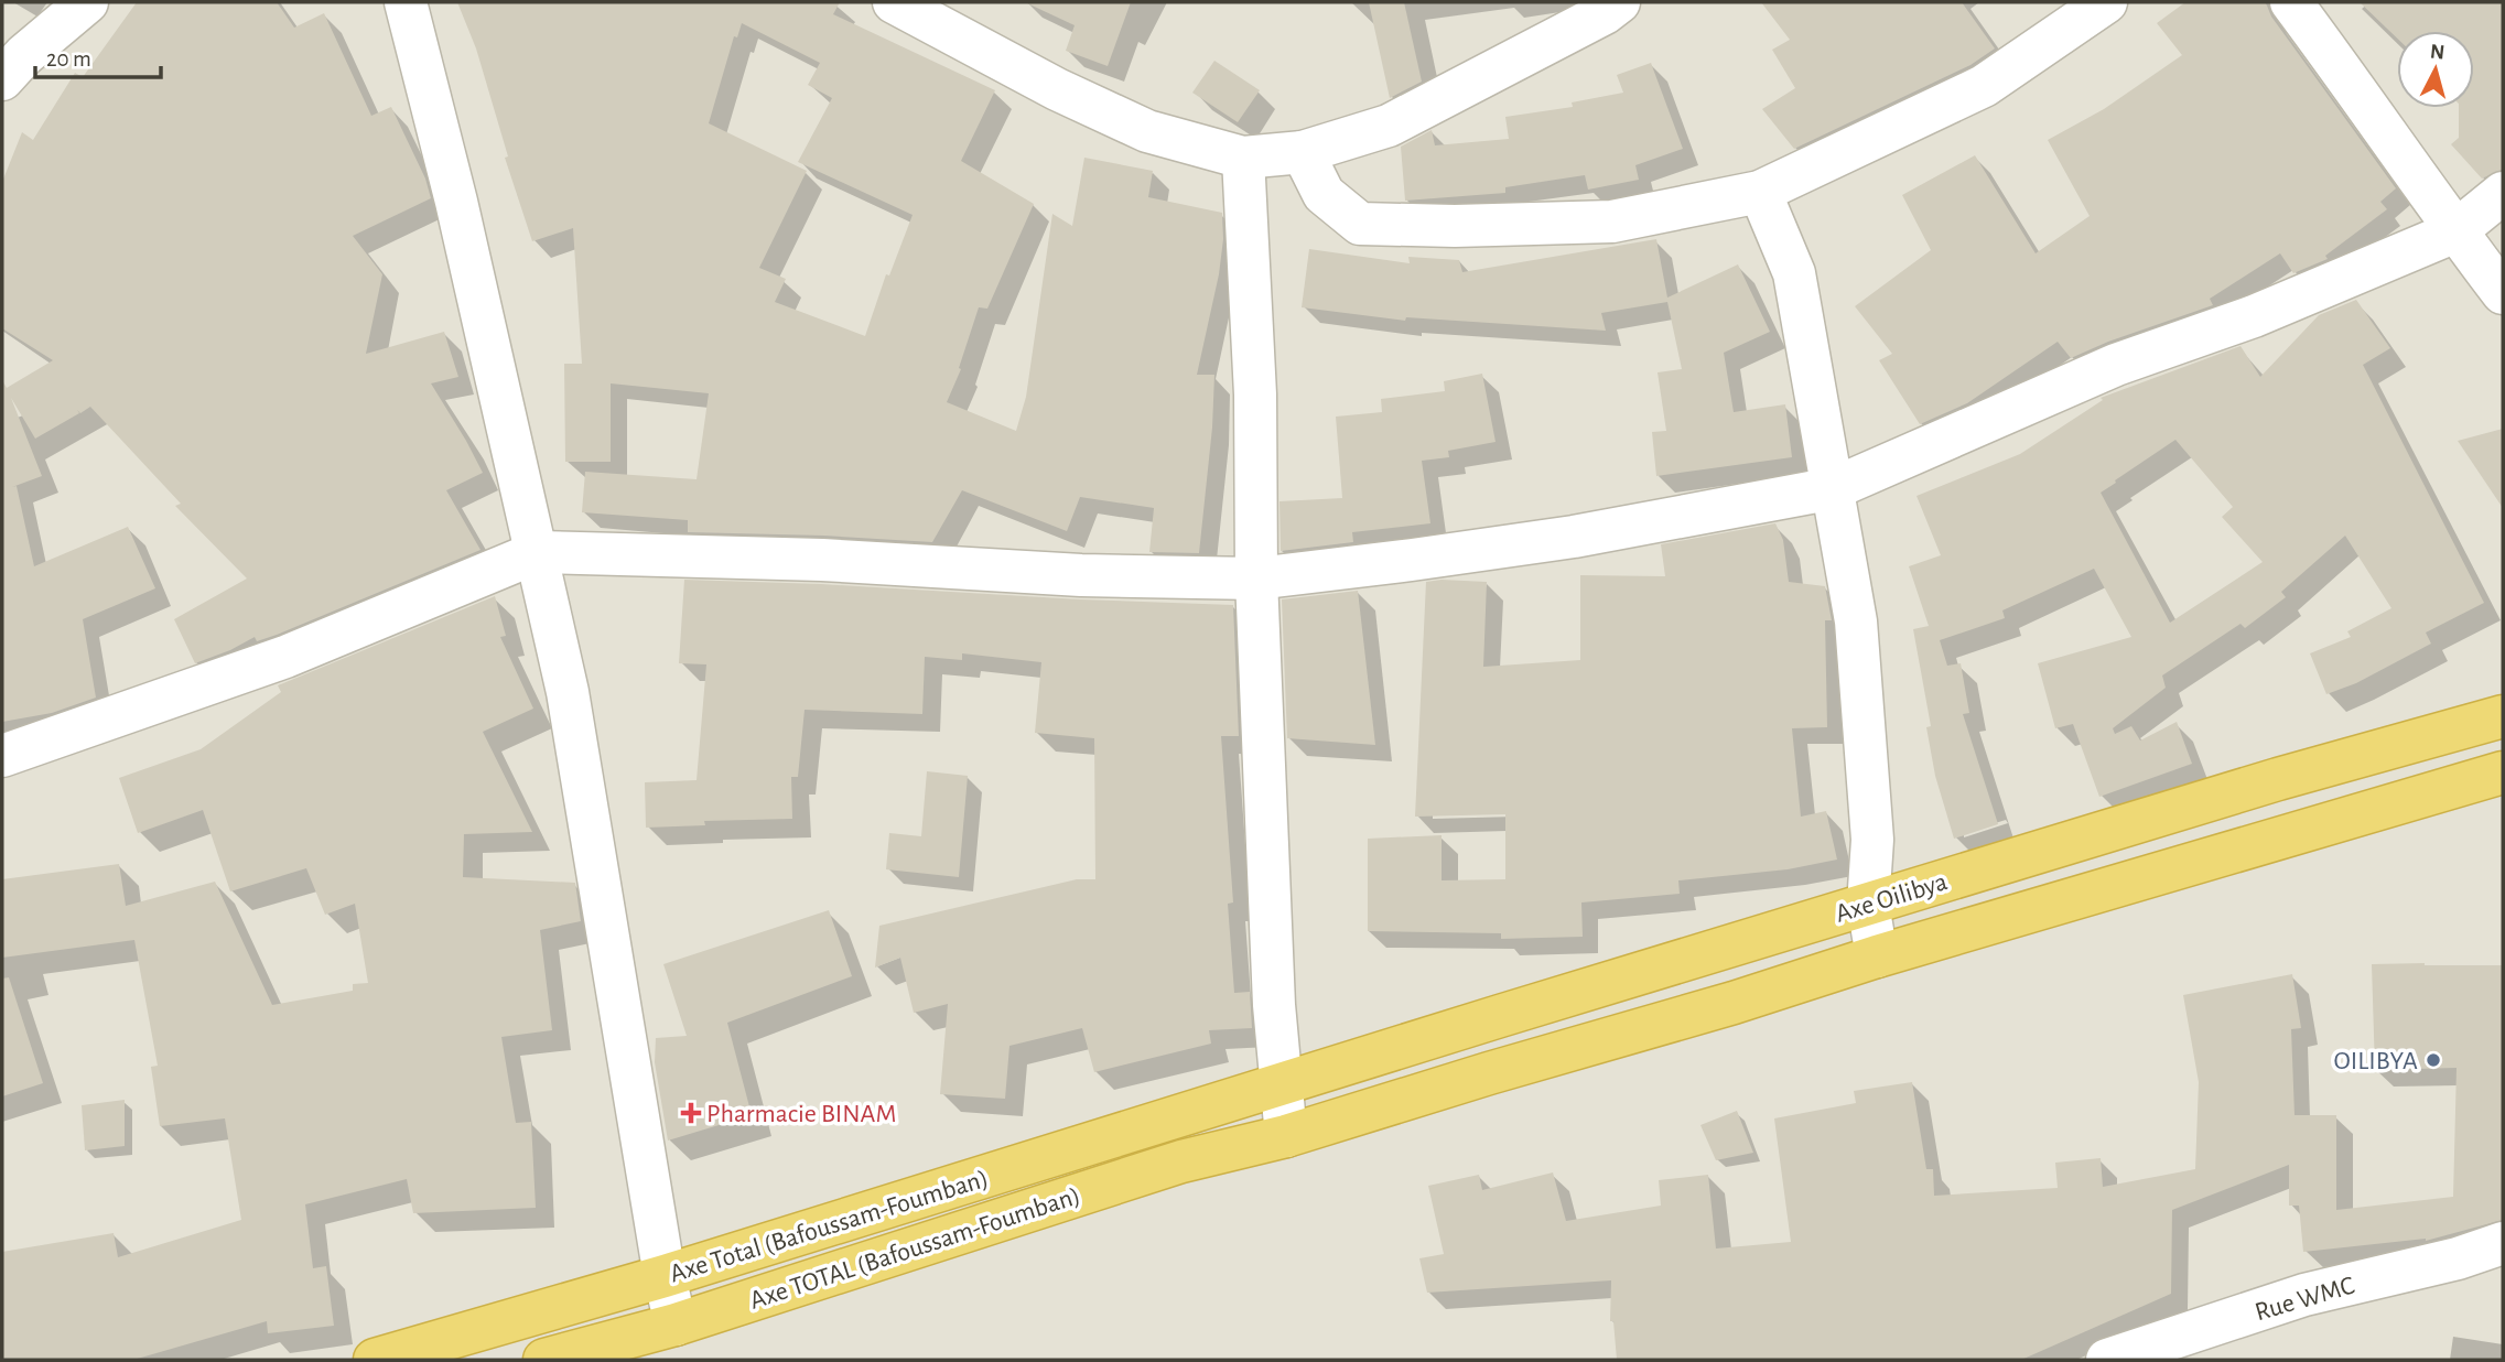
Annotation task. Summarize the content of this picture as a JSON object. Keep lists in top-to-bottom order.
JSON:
{
  "streets": {
    "highway": ["Axe Oilibya", "Axe Total (Bafoussam-Foumban)", "Axe TOTAL (Bafoussam-Foumban)"],
    "street": ["Rue WMC"]
  },
  "crossings": [
    ["Axe Oilibya", "Axe Total (Bafoussam-Foumban)"],
    ["Axe Oilibya", "Axe TOTAL (Bafoussam-Foumban)"]
  ],
  "places": {
    "other": ["OILIBYA"],
    "health": ["Pharmacie BINAM"]
  },
  "scale_bar": "20 m",
  "north": "top"
}
